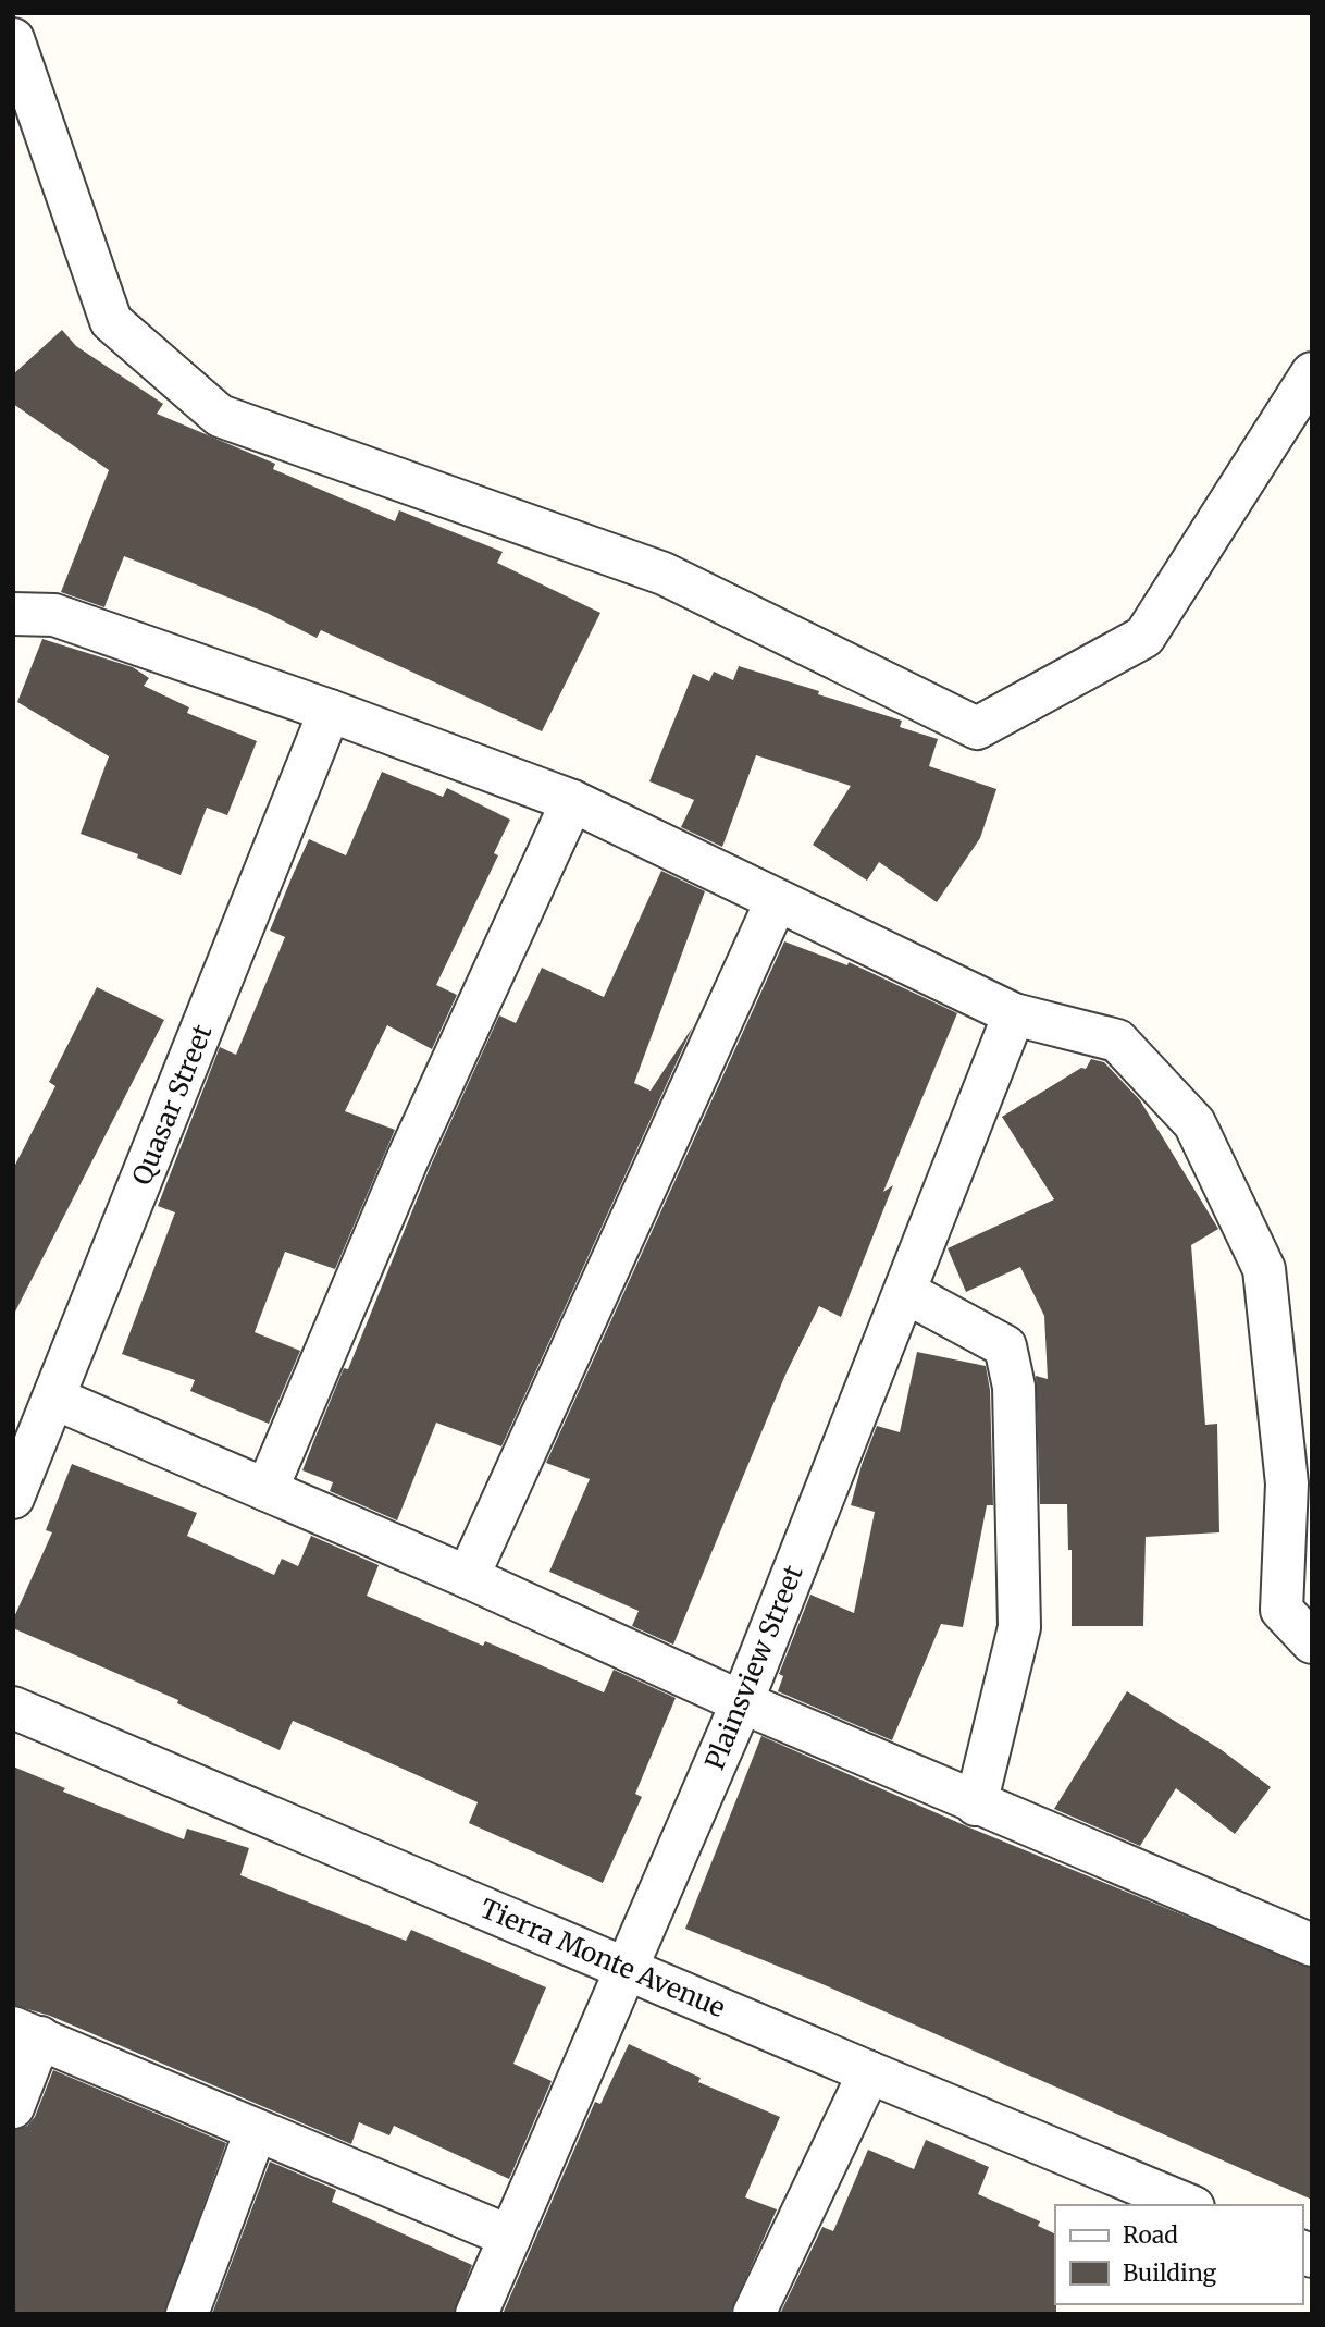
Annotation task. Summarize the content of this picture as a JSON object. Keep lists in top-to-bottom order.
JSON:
{
  "streets": {
    "street": ["Quasar Street", "Plainsview Street", "Tierra Monte Avenue"]
  },
  "crossings": [
    ["Plainsview Street", "Tierra Monte Avenue"]
  ],
  "legend": ["Road", "Building"]
}
